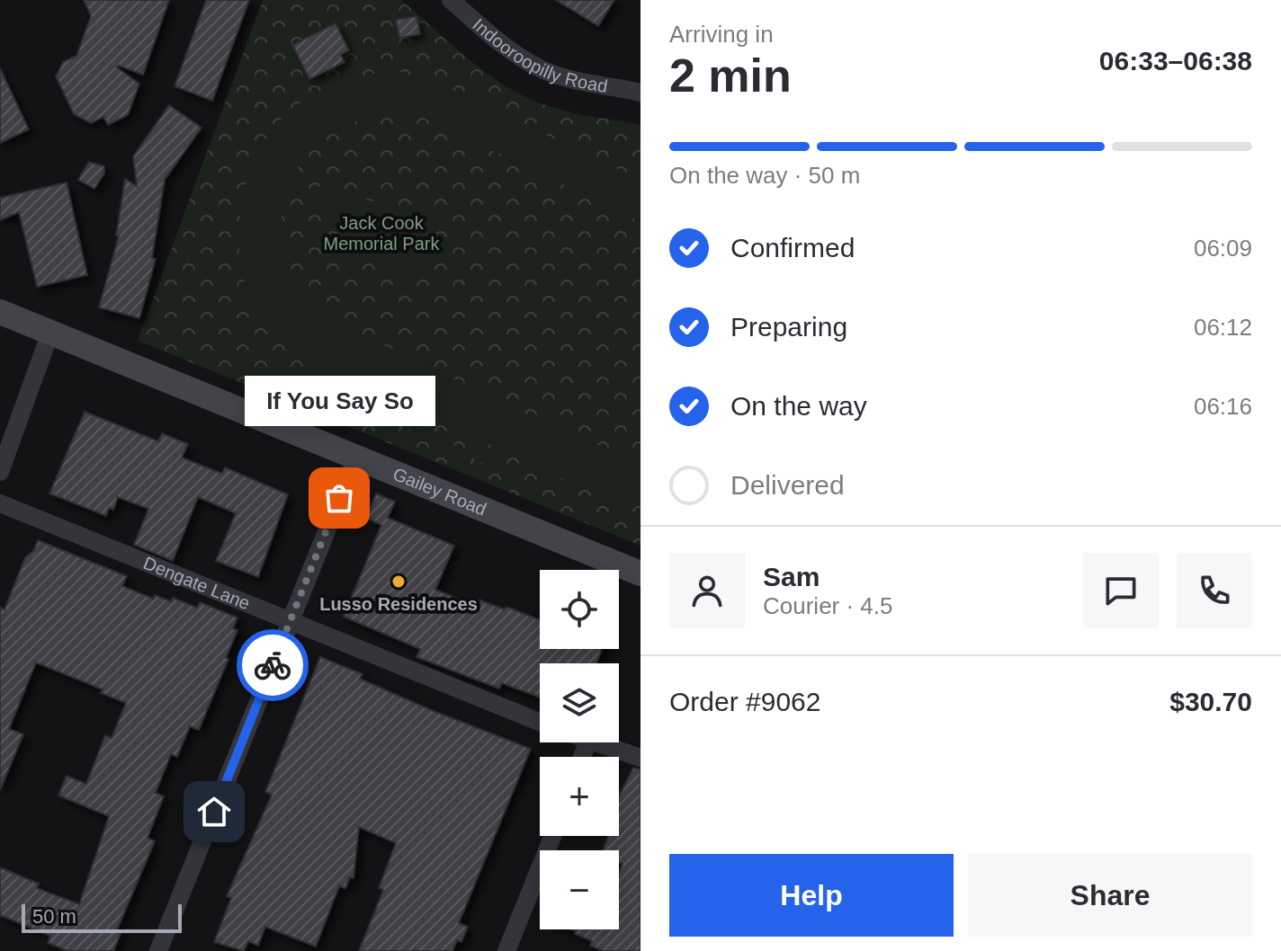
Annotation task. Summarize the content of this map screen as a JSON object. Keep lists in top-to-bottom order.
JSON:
{
  "streets": {
    "main road": ["Gailey Road"],
    "street": ["Indooroopilly Road", "Dengate Lane"]
  },
  "parks": ["Jack Cook Memorial Park"],
  "places": ["If You Say So", "Lusso Residences"],
  "scale_bar": "50 m",
  "page": {
    "heading": ["2 min", "Arriving in", "06:33–06:38"],
    "panel": [
      "Sam",
      "Courier · 4.5",
      "Order #9062",
      "$30.70"
    ],
    "bar": "On the way · 50 m",
    "list": [
      ["Confirmed", "06:09"],
      ["Preparing", "06:12"],
      ["On the way", "06:16"],
      "Delivered"
    ],
    "bubble": "If You Say So",
    "map_buttons": ["+", "−"],
    "buttons": ["Help", "Share"],
    "scale": "50 m"
  }
}
